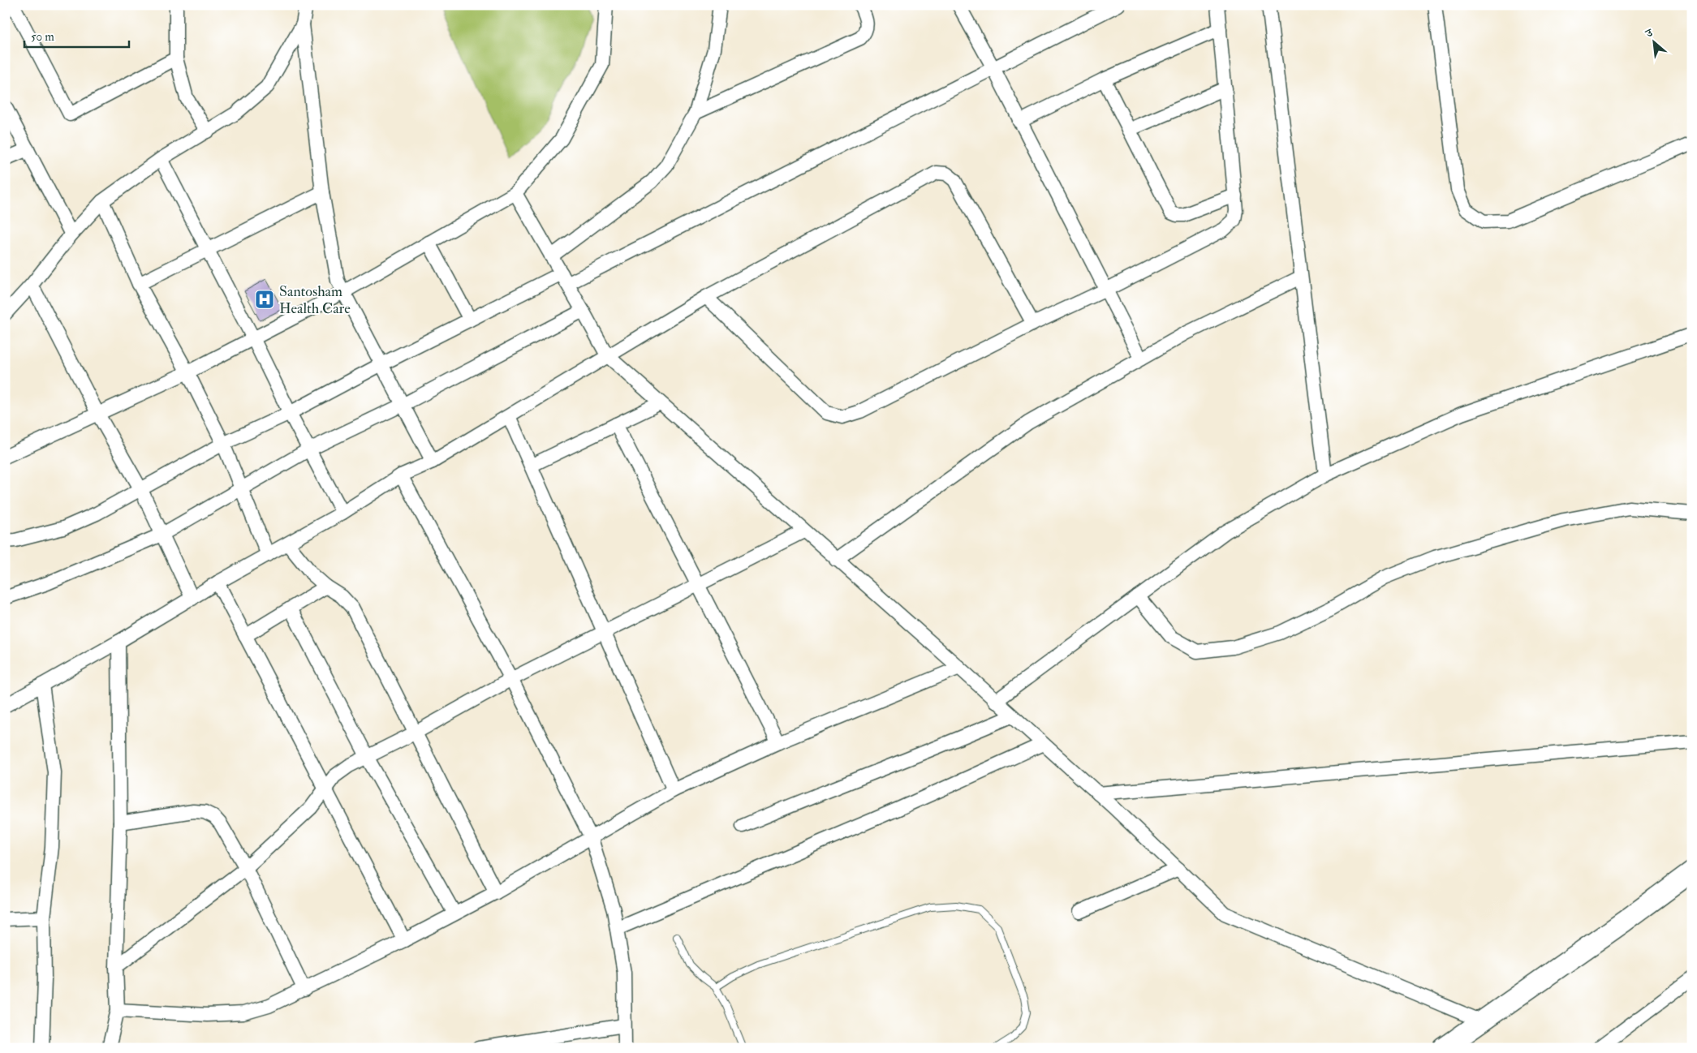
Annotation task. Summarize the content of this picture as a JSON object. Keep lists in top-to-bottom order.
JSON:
{
  "places": {
    "hospital": ["Santosham Health Care"]
  },
  "scale_bar": "50 m",
  "north": "top left"
}
